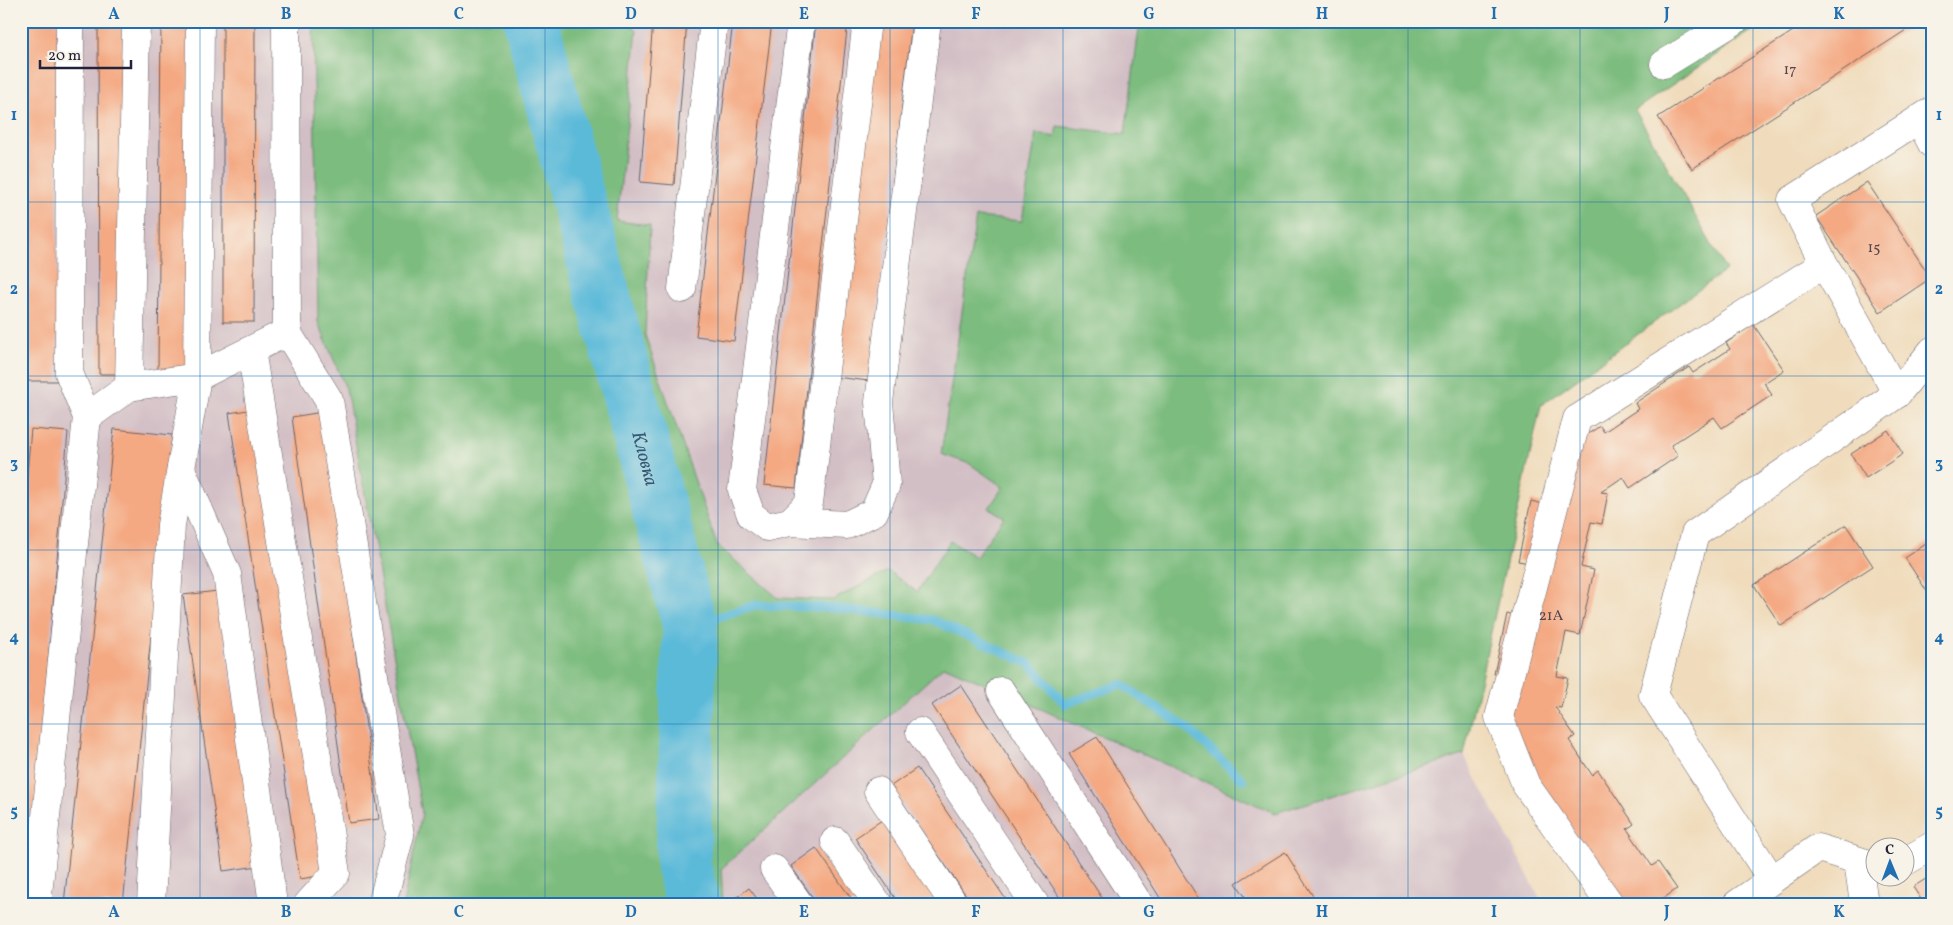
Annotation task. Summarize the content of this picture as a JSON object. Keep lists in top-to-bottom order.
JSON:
{
  "water": ["Кловка"],
  "house_numbers": ["17", "15", "21А"],
  "scale_bar": "20 m",
  "north": "top",
  "grid": {
    "columns": [
      "A",
      "B",
      "C",
      "D",
      "E",
      "F",
      "G",
      "H",
      "I",
      "J",
      "K"
    ],
    "rows": [
      "1",
      "2",
      "3",
      "4",
      "5"
    ]
  }
}
